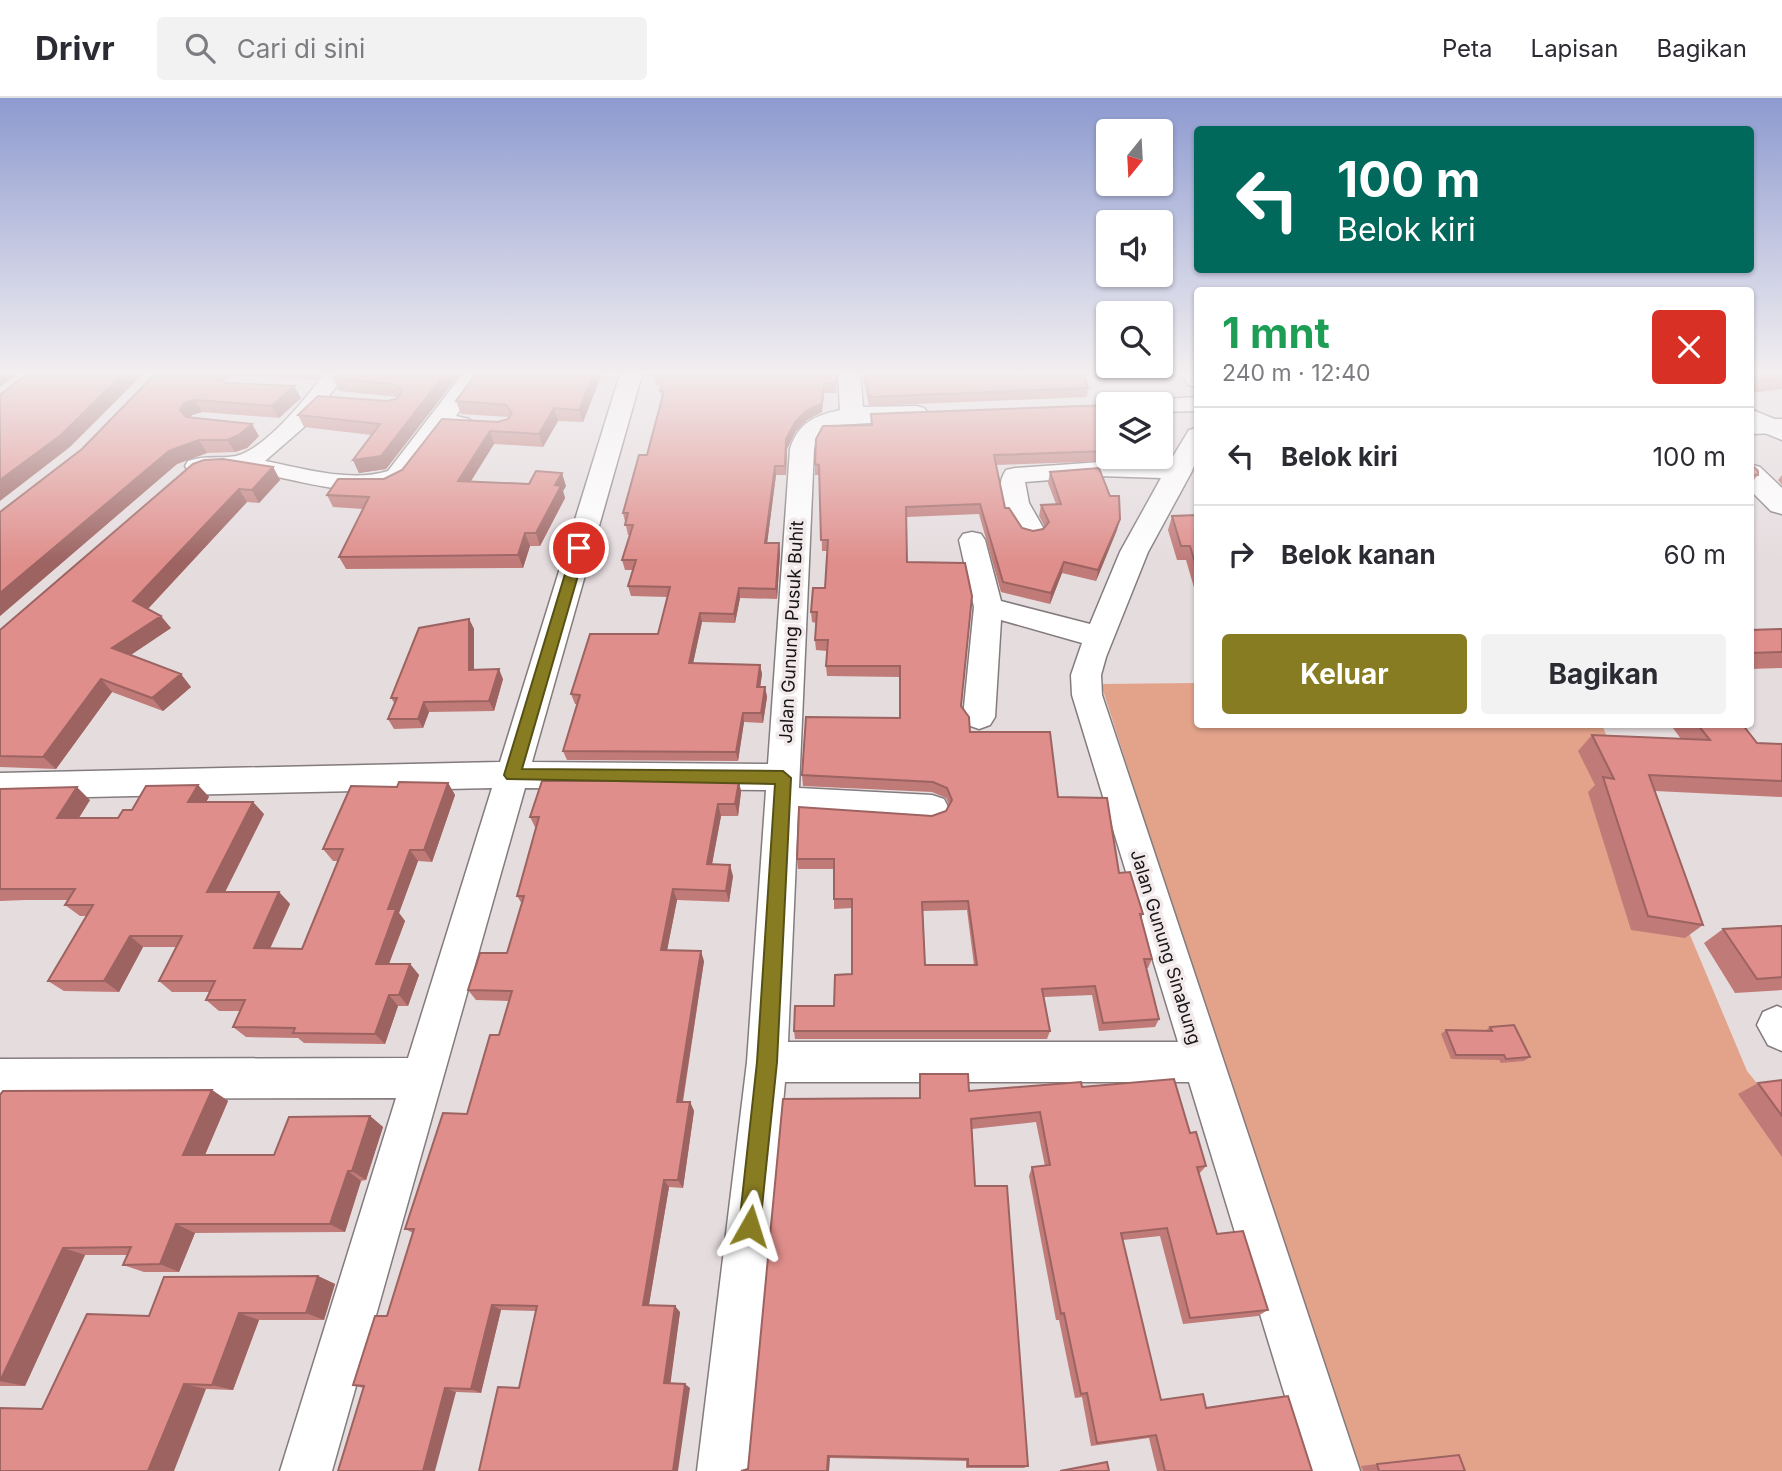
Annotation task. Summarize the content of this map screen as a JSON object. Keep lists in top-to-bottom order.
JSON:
{
  "streets": {
    "street": ["Jalan Gunung Pusuk Buhit", "Jalan Gunung Sinabung"]
  },
  "north": "bottom",
  "page": {
    "header": "Drivr",
    "search": "Cari di sini",
    "nav": ["Peta", "Lapisan", "Bagikan"],
    "turn": ["100 m", "Belok kiri"],
    "heading": ["1 mnt", "240 m · 12:40"],
    "list": [
      {
        "name": "Belok kiri",
        "value": "100 m"
      },
      {
        "name": "Belok kanan",
        "value": "60 m"
      }
    ],
    "buttons": ["Keluar", "Bagikan"]
  }
}
